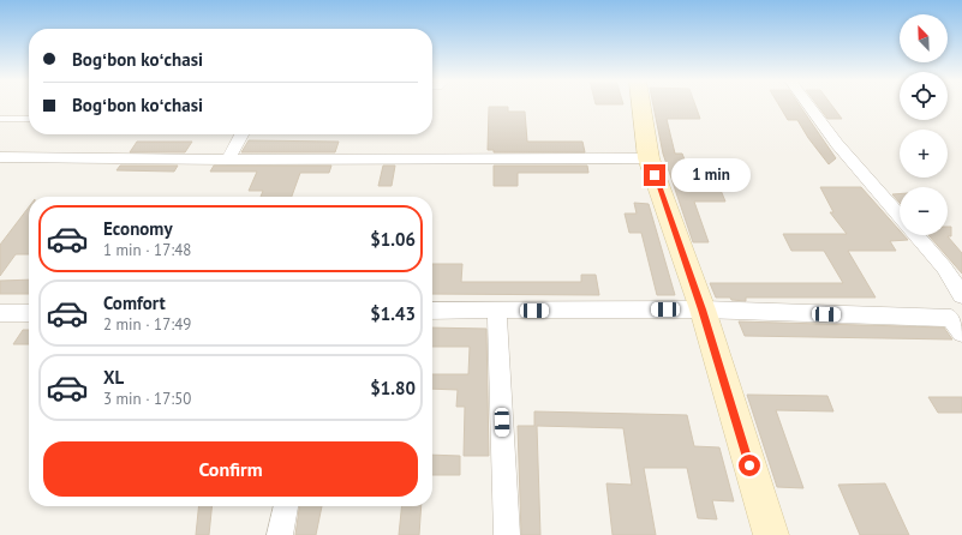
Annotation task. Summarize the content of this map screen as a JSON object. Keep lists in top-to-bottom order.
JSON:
{
  "north": "top left",
  "page": {
    "map_buttons": ["+", "−"],
    "banner": ["Bogʻbon koʻchasi", "Bogʻbon koʻchasi"],
    "bubble": "1 min",
    "list": [
      {
        "name": "Economy",
        "note": "1 min · 17:48",
        "value": "$1.06"
      },
      {
        "name": "Comfort",
        "note": "2 min · 17:49",
        "value": "$1.43"
      },
      {
        "name": "XL",
        "note": "3 min · 17:50",
        "value": "$1.80"
      }
    ],
    "buttons": "Confirm"
  }
}
